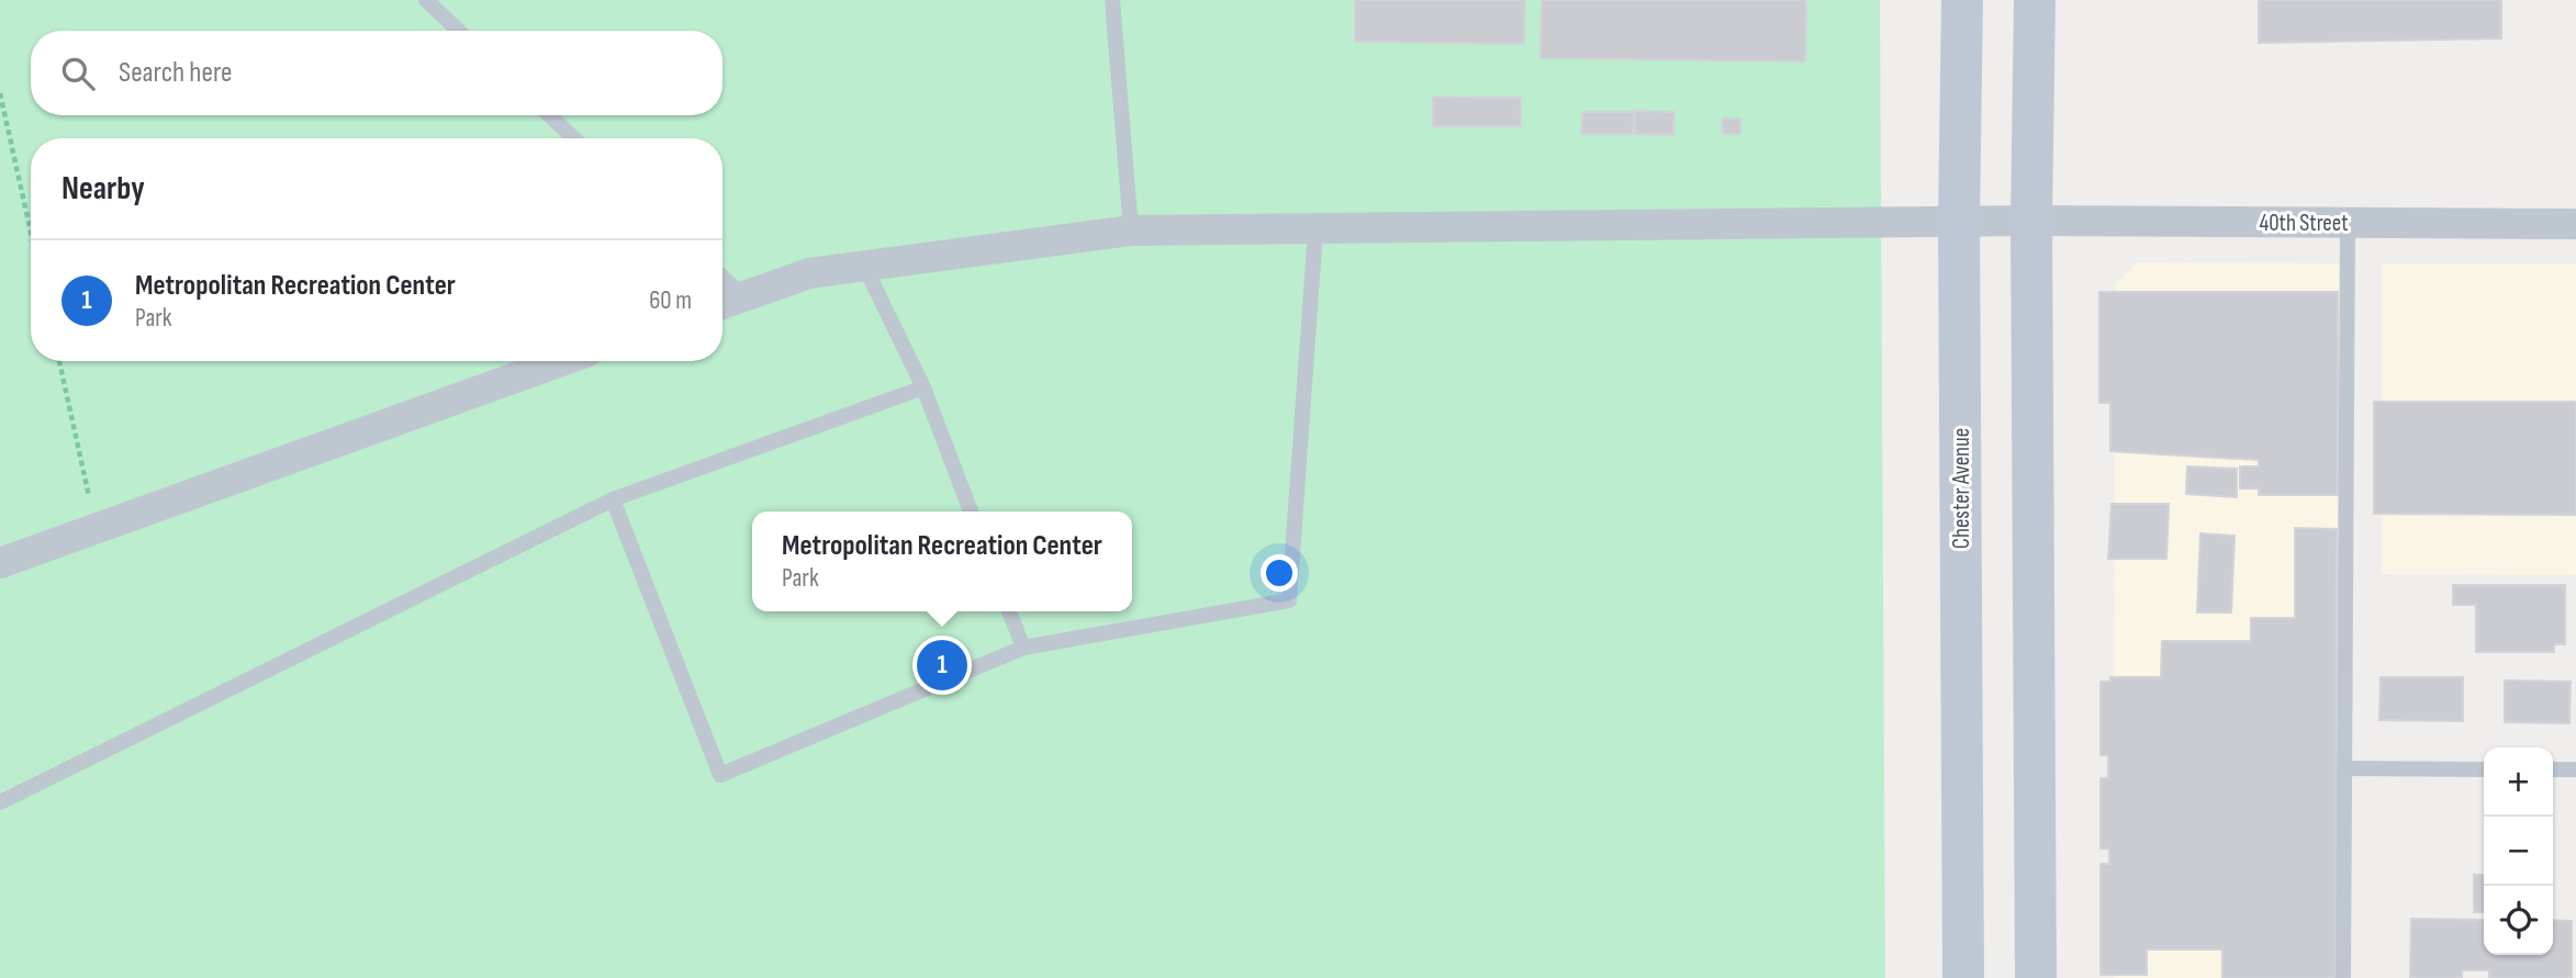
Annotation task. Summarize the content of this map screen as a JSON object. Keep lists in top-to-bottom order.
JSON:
{
  "streets": {
    "main road": ["Chester Avenue"],
    "street": ["40th Street"]
  },
  "crossings": [
    ["40th Street", "Chester Avenue"]
  ],
  "page": {
    "search": "Search here",
    "heading": "Nearby",
    "list": [
      {
        "mark": "1",
        "name": "Metropolitan Recreation Center",
        "note": "Park",
        "value": "60 m"
      }
    ],
    "popup": ["Metropolitan Recreation Center", "Park"],
    "pins": "1",
    "map_buttons": ["+", "−"]
  }
}
